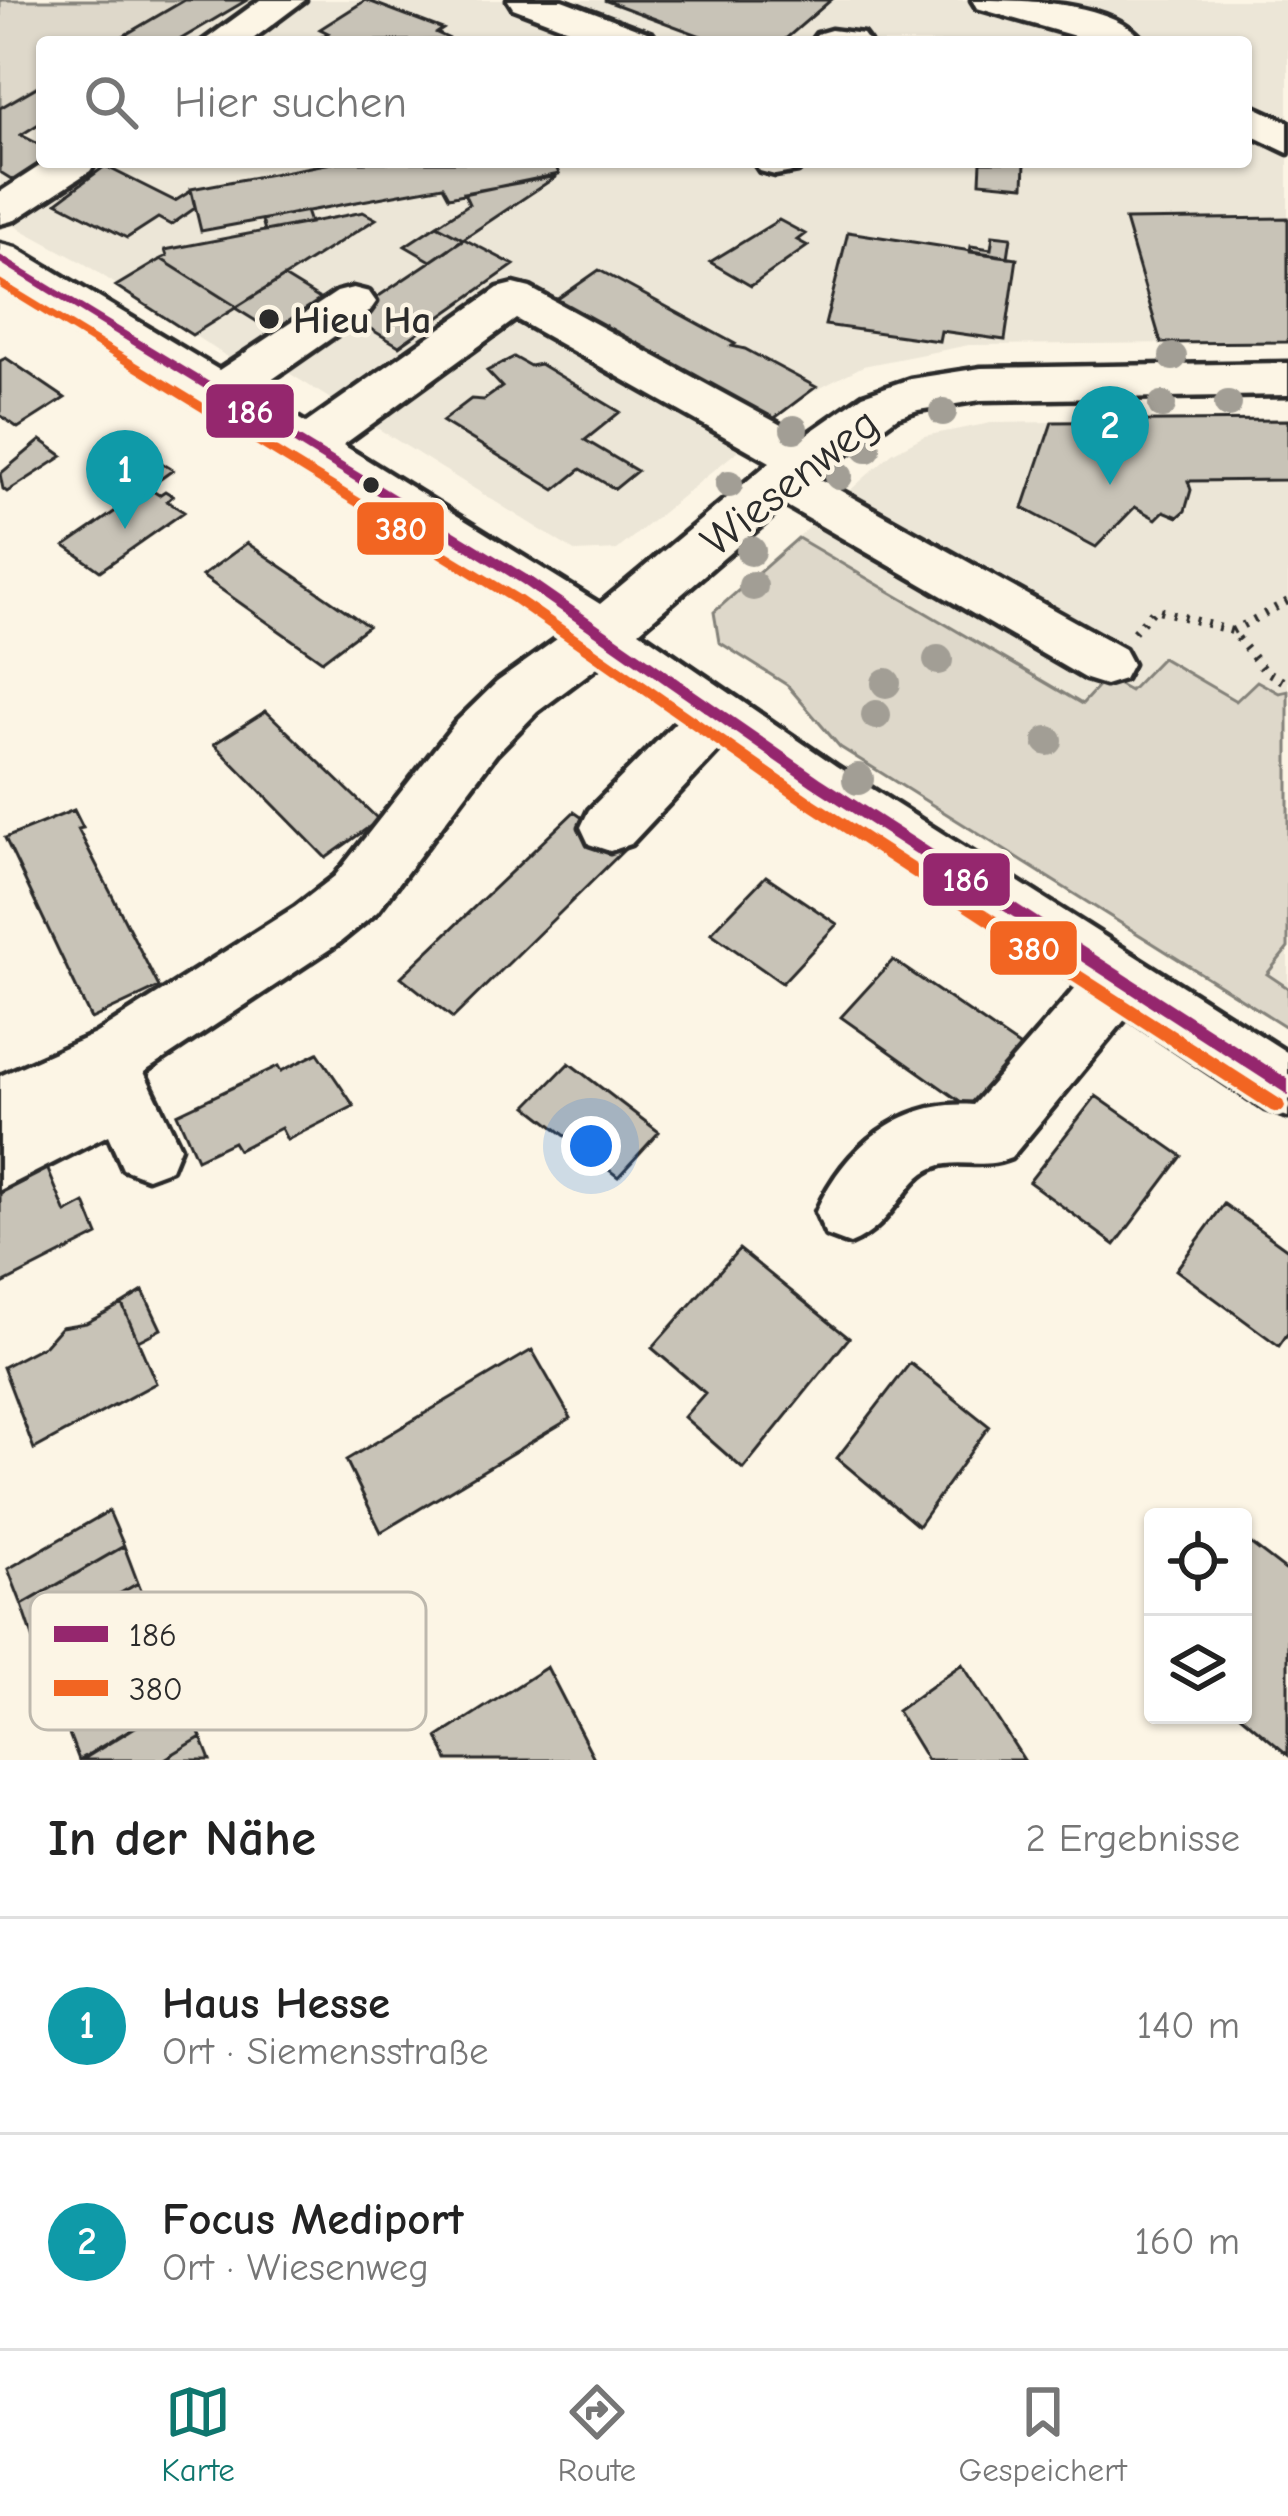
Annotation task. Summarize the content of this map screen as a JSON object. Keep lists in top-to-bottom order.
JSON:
{
  "streets": {
    "street": ["Wiesenweg"]
  },
  "places": ["Hieu Ha"],
  "lines": ["transit line 186", "transit line 380"],
  "legend": ["186", "380"],
  "page": {
    "search": "Hier suchen",
    "pins": ["2", "1"],
    "heading": ["In der Nähe", "2 Ergebnisse"],
    "list": [
      {
        "mark": "1",
        "name": "Haus Hesse",
        "note": "Ort · Siemensstraße",
        "value": "140 m"
      },
      {
        "mark": "2",
        "name": "Focus Mediport",
        "note": "Ort · Wiesenweg",
        "value": "160 m"
      }
    ],
    "nav": ["Karte", "Route", "Gespeichert"]
  }
}
